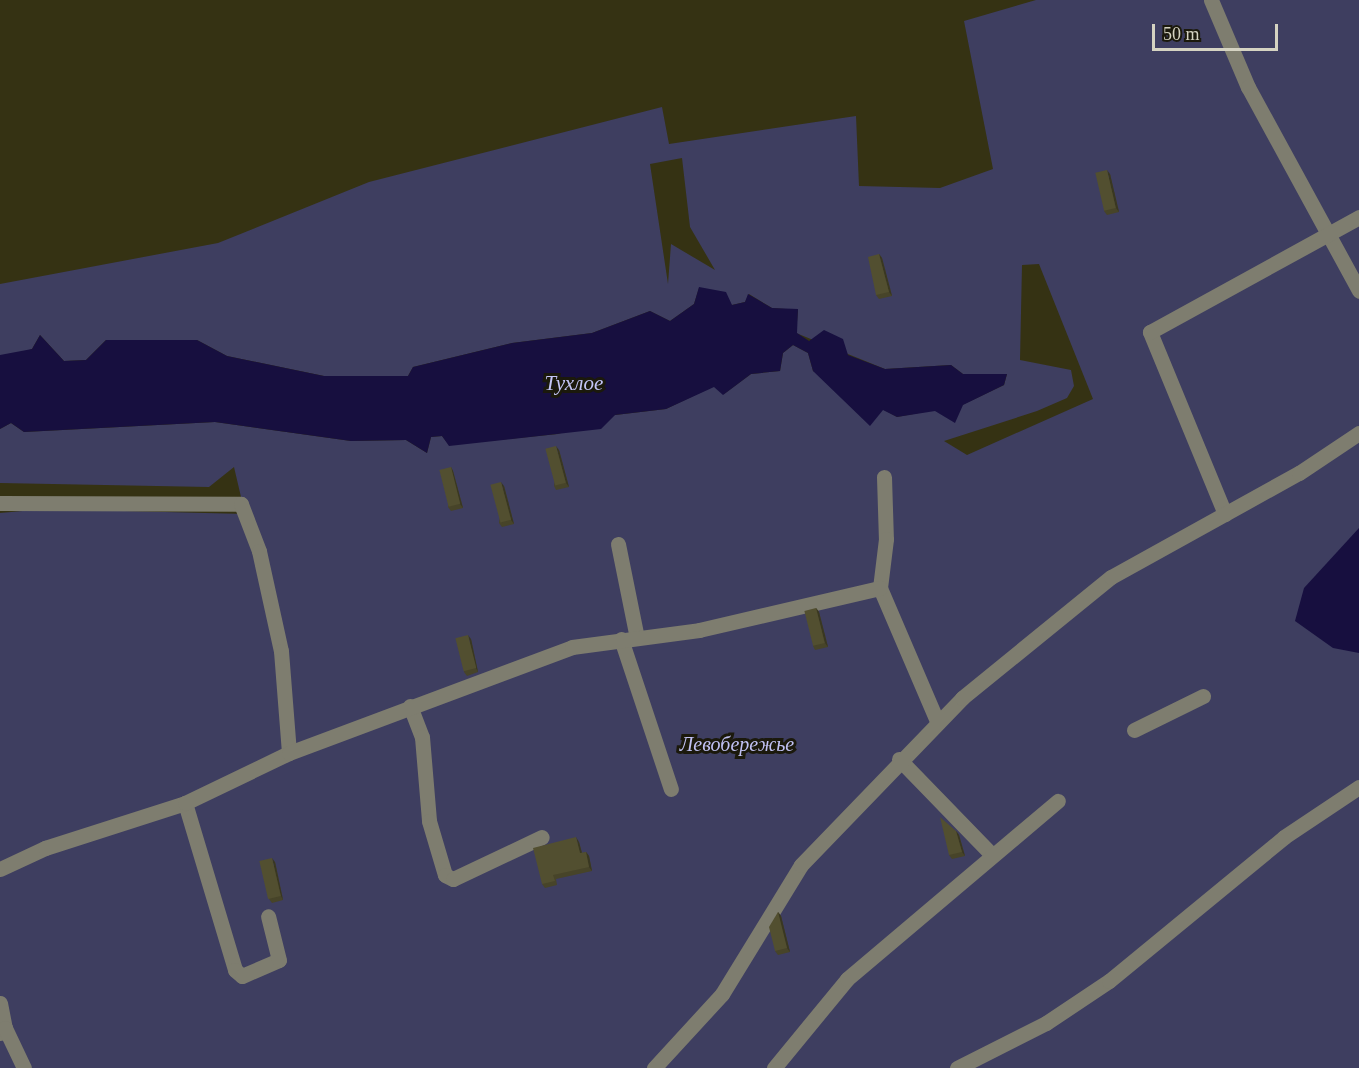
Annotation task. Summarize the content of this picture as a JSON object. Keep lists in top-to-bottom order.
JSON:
{
  "water": ["Тухлое"],
  "parks": ["Левобережье"],
  "scale_bar": "50 m"
}
